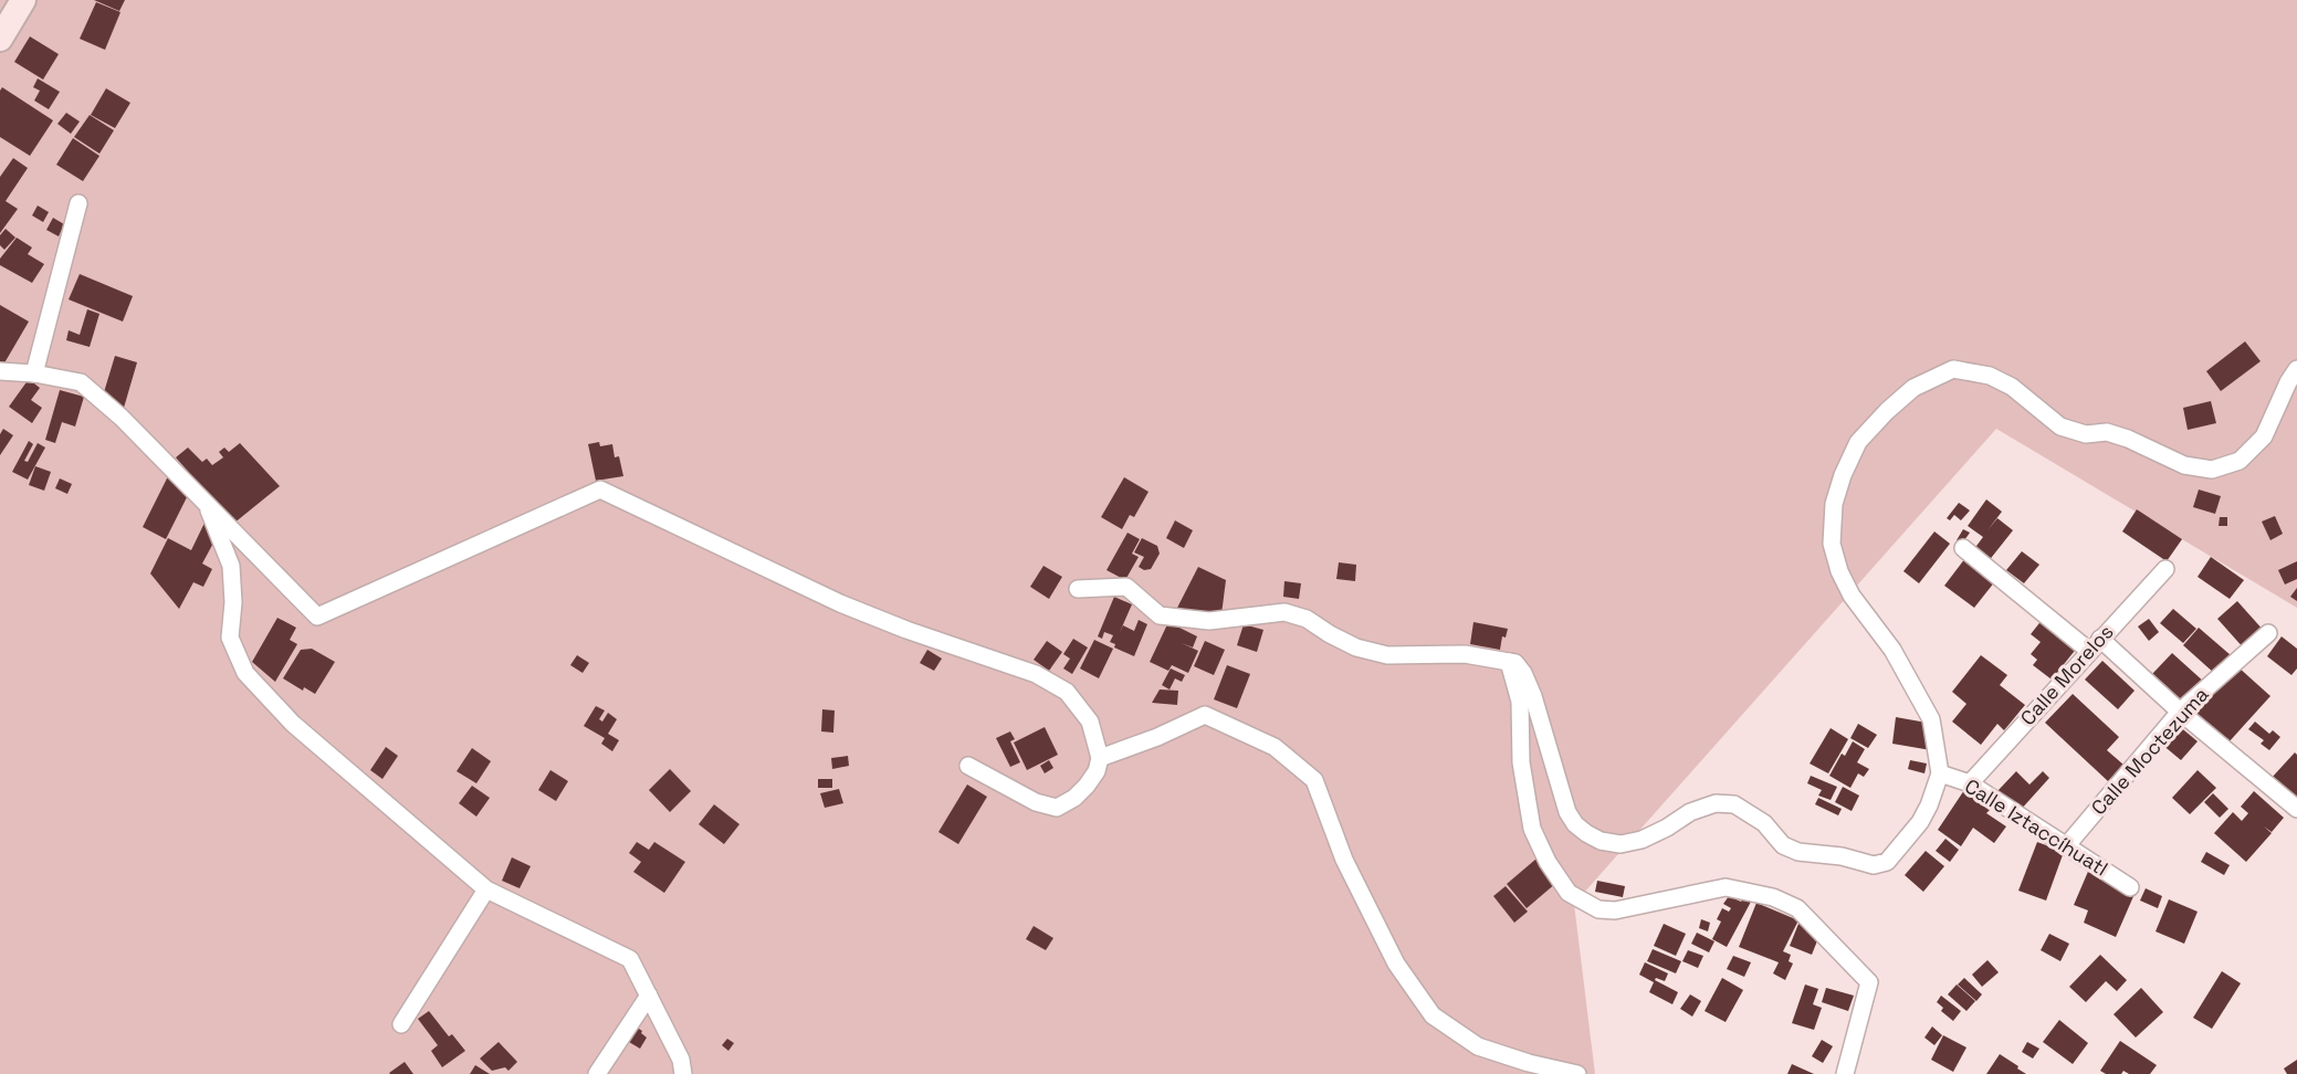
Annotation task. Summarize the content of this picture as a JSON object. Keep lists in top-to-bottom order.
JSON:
{
  "streets": {
    "street": ["Calle Morelos", "Calle Moctezuma", "Calle Iztaccíhuatl"]
  },
  "crossings": [
    ["Calle Morelos", "Calle Iztaccíhuatl"],
    ["Calle Moctezuma", "Calle Iztaccíhuatl"]
  ]
}
